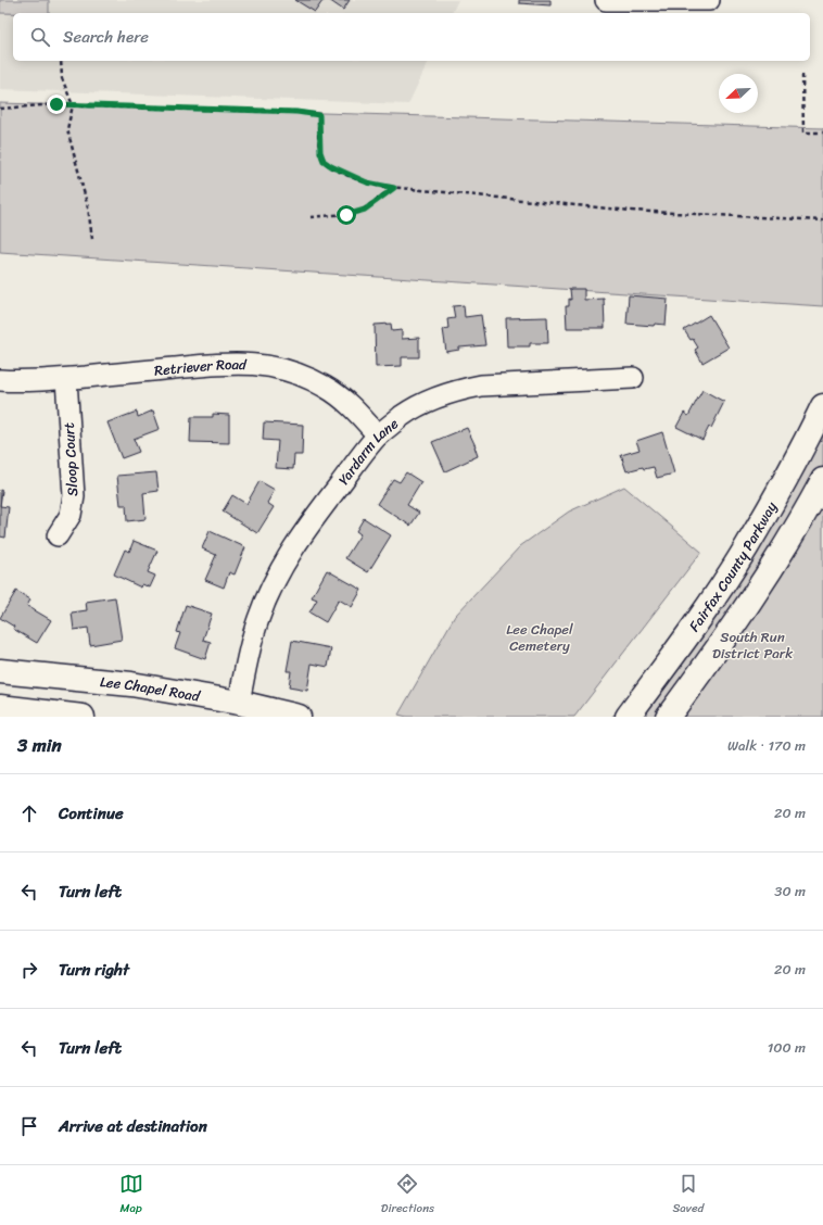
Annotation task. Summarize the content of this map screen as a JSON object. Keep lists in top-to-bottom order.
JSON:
{
  "streets": {
    "main road": ["Fairfax County Parkway", "Lee Chapel Road"],
    "street": ["Retriever Road", "Yardarm Lane", "Sloop Court"]
  },
  "crossings": [
    ["Retriever Road", "Yardarm Lane"],
    ["Retriever Road", "Sloop Court"],
    ["Yardarm Lane", "Lee Chapel Road"]
  ],
  "parks": ["Lee Chapel Cemetery", "South Run District Park"],
  "north": "bottom left",
  "page": {
    "search": "Search here",
    "heading": ["3 min", "Walk · 170 m"],
    "list": [
      ["Continue", "20 m"],
      ["Turn left", "30 m"],
      ["Turn right", "20 m"],
      ["Turn left", "100 m"],
      "Arrive at destination"
    ],
    "nav": ["Map", "Directions", "Saved"]
  }
}
